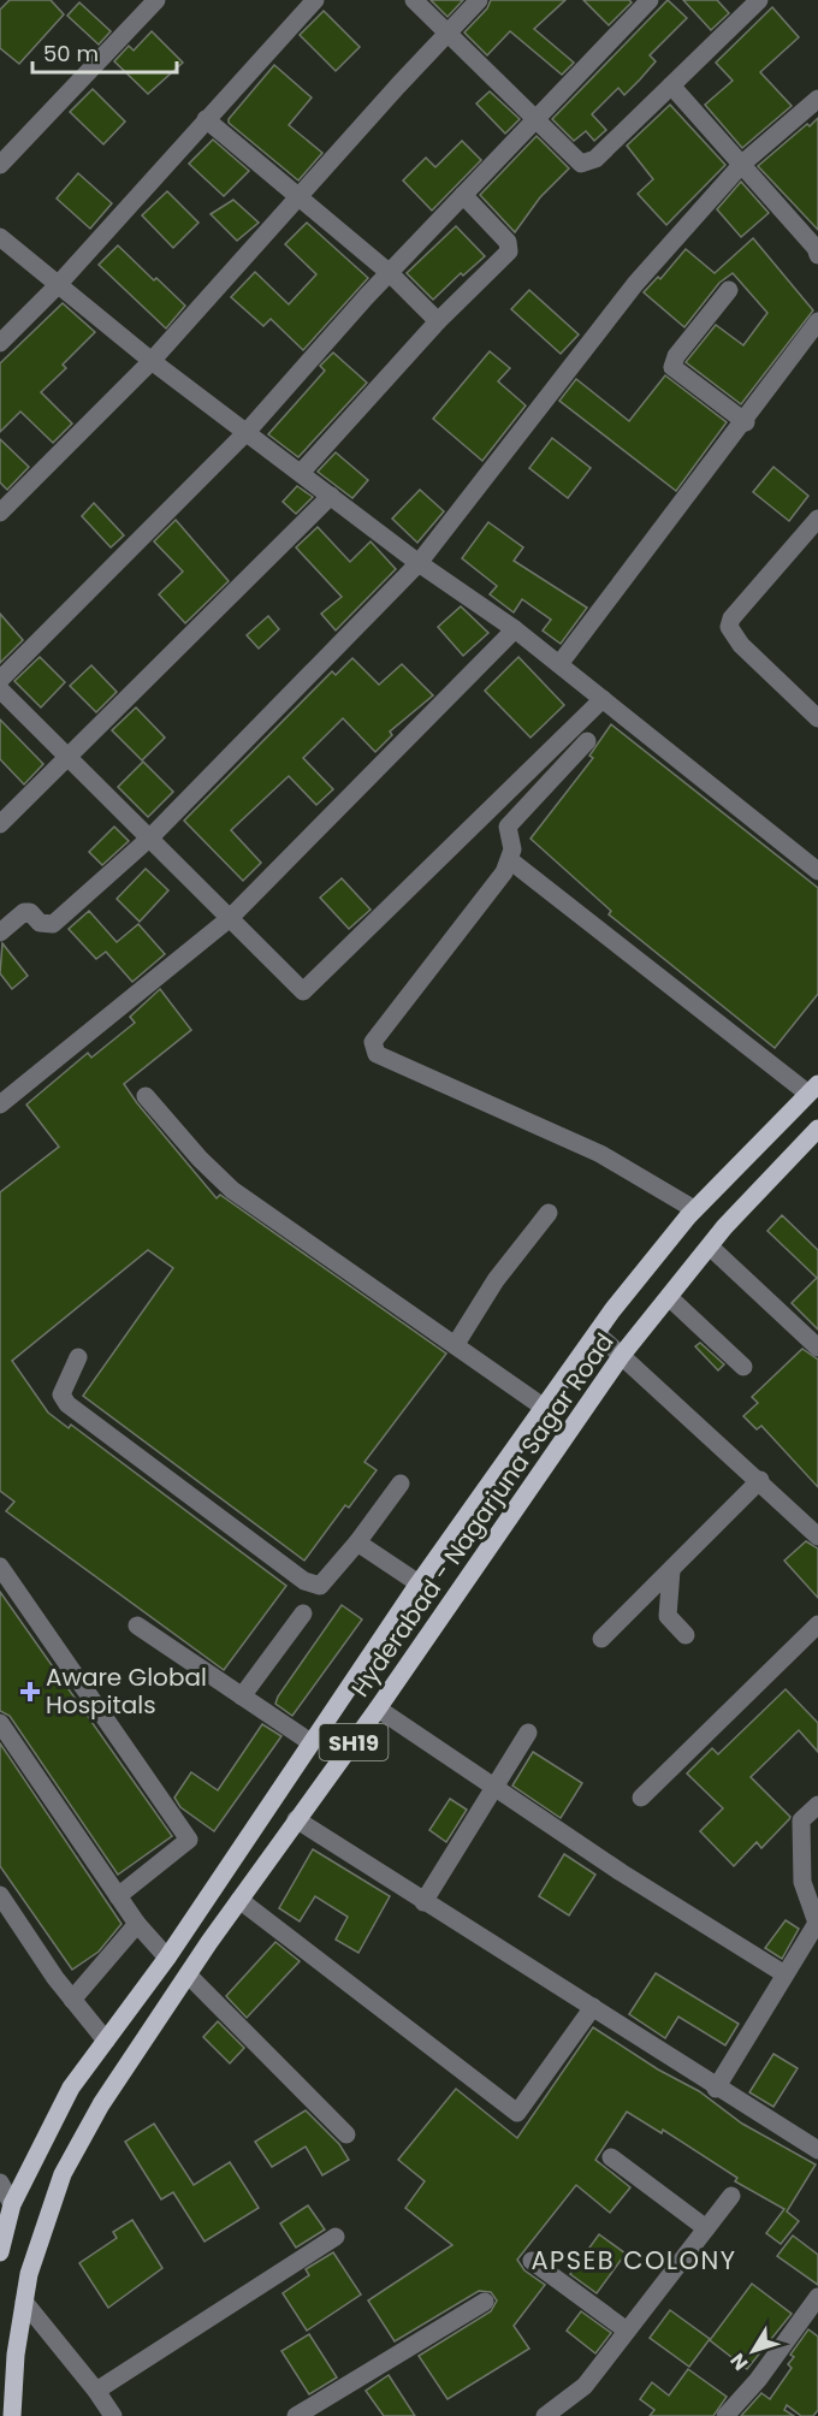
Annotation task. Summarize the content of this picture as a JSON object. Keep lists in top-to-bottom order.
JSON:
{
  "streets": {
    "main road": ["Hyderabad - Nagarjuna Sagar Road", "SH19"]
  },
  "districts": ["APSEB COLONY"],
  "places": {
    "health": ["Aware Global Hospitals"]
  },
  "scale_bar": "50 m",
  "north": "bottom left"
}
